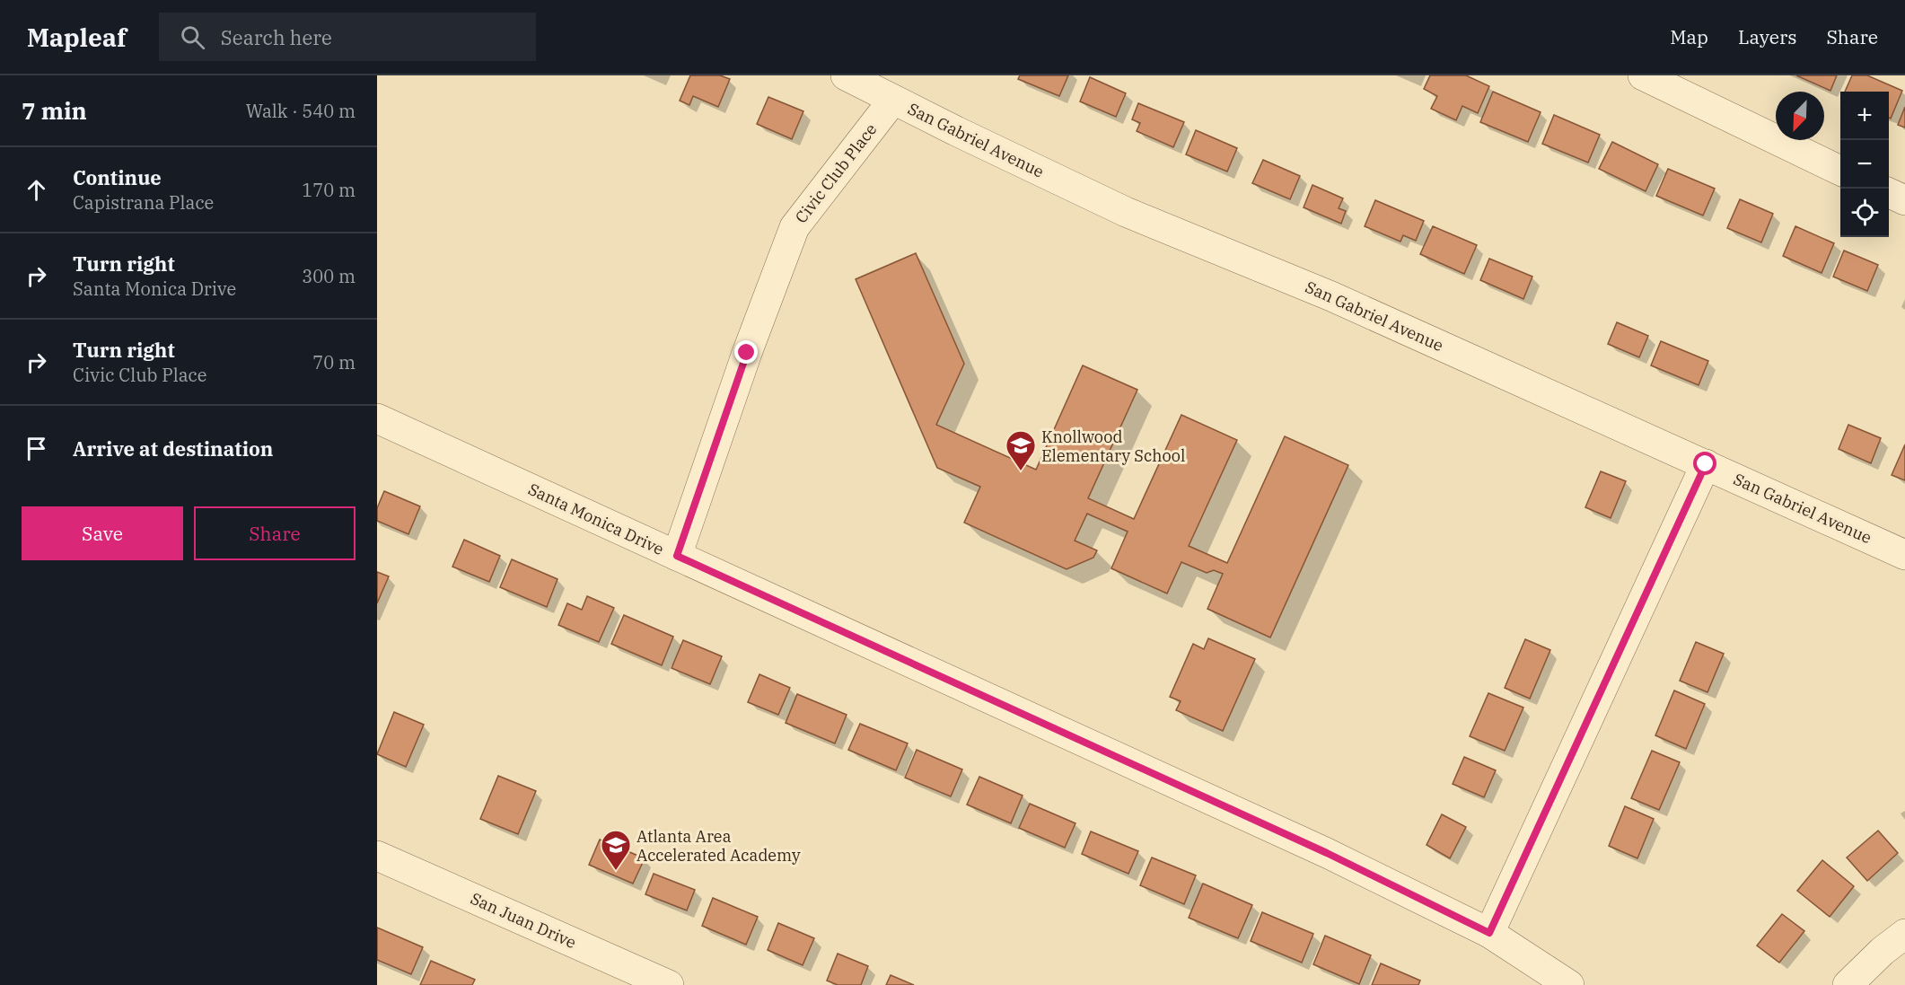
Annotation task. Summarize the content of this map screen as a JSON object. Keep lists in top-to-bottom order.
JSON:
{
  "streets": {
    "street": [
      "San Gabriel Avenue",
      "Civic Club Place",
      "Santa Monica Drive",
      "San Juan Drive"
    ]
  },
  "crossings": [
    ["San Gabriel Avenue", "Civic Club Place"],
    ["Civic Club Place", "Santa Monica Drive"]
  ],
  "places": {
    "school or university": ["Knollwood Elementary School", "Atlanta Area Accelerated Academy"]
  },
  "north": "bottom left",
  "page": {
    "header": "Mapleaf",
    "search": "Search here",
    "nav": ["Map", "Layers", "Share"],
    "heading": ["7 min", "Walk · 540 m"],
    "map_buttons": ["+", "−"],
    "list": [
      ["Continue", "Capistrana Place", "170 m"],
      ["Turn right", "Santa Monica Drive", "300 m"],
      ["Turn right", "Civic Club Place", "70 m"],
      "Arrive at destination"
    ],
    "buttons": ["Save", "Share"]
  }
}
